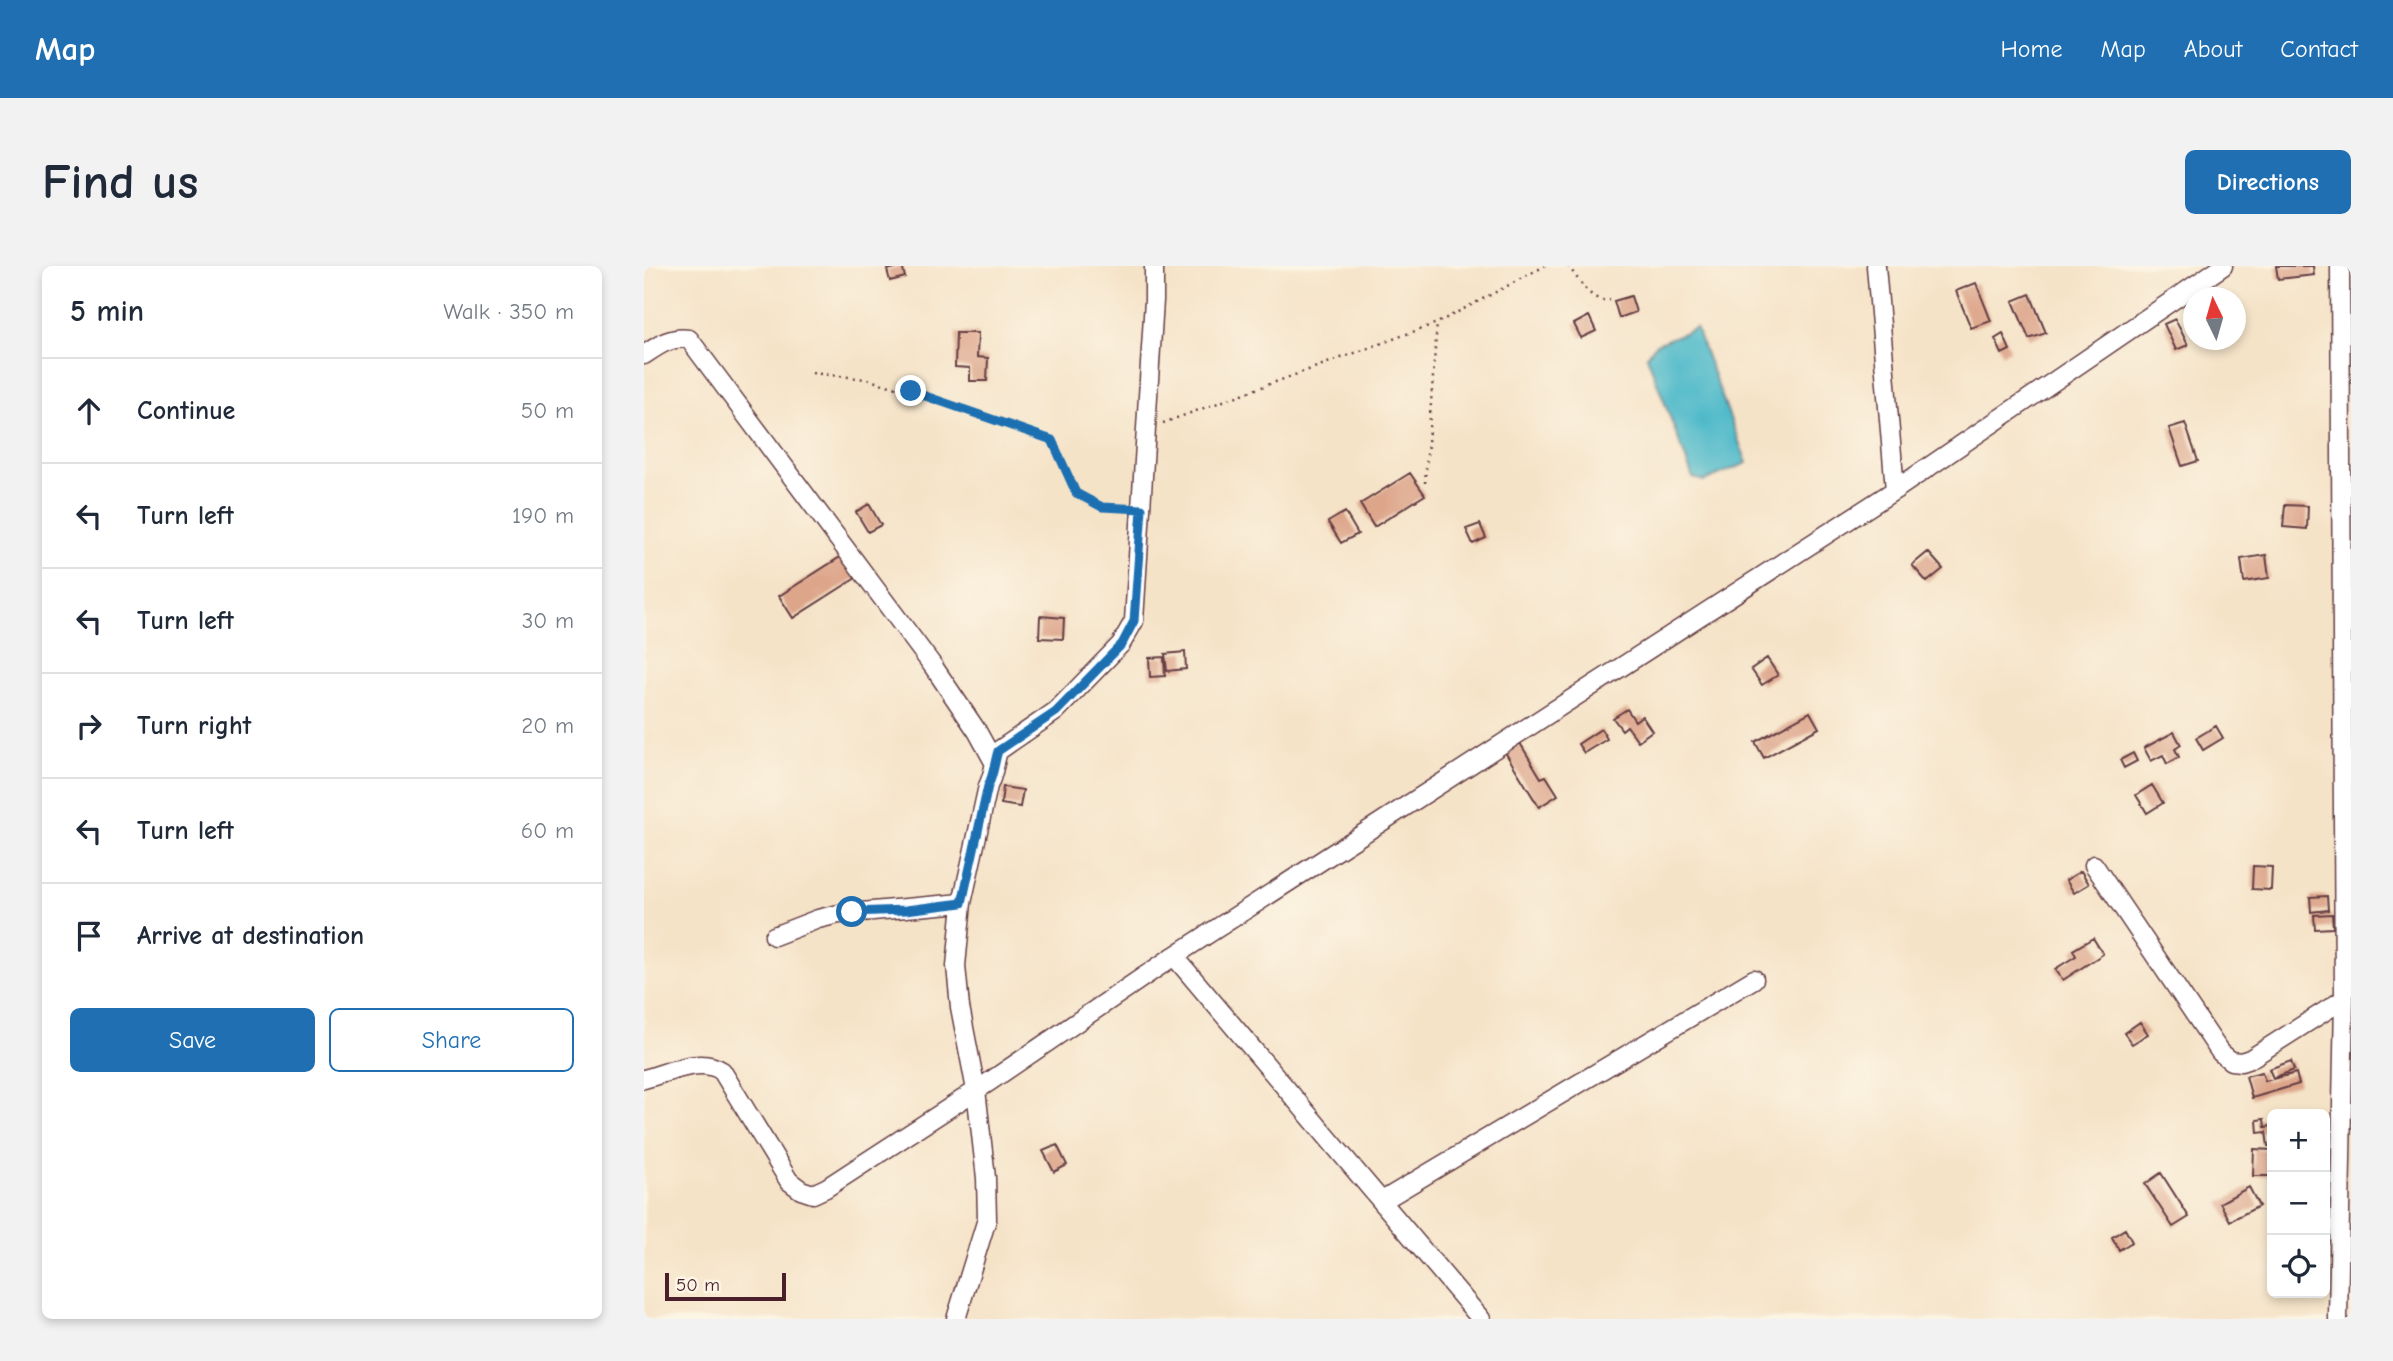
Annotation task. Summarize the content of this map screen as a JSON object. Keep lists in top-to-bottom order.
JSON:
{
  "scale_bar": "50 m",
  "north": "top",
  "page": {
    "header": "Map",
    "nav": [
      "Home",
      "Map",
      "About",
      "Contact"
    ],
    "buttons": [
      "Directions",
      ["Save", "Share"]
    ],
    "title": "Find us",
    "heading": ["5 min", "Walk · 350 m"],
    "list": [
      ["Continue", "50 m"],
      ["Turn left", "190 m"],
      ["Turn left", "30 m"],
      ["Turn right", "20 m"],
      ["Turn left", "60 m"],
      "Arrive at destination"
    ],
    "map_buttons": ["+", "−"],
    "scale": "50 m"
  }
}
